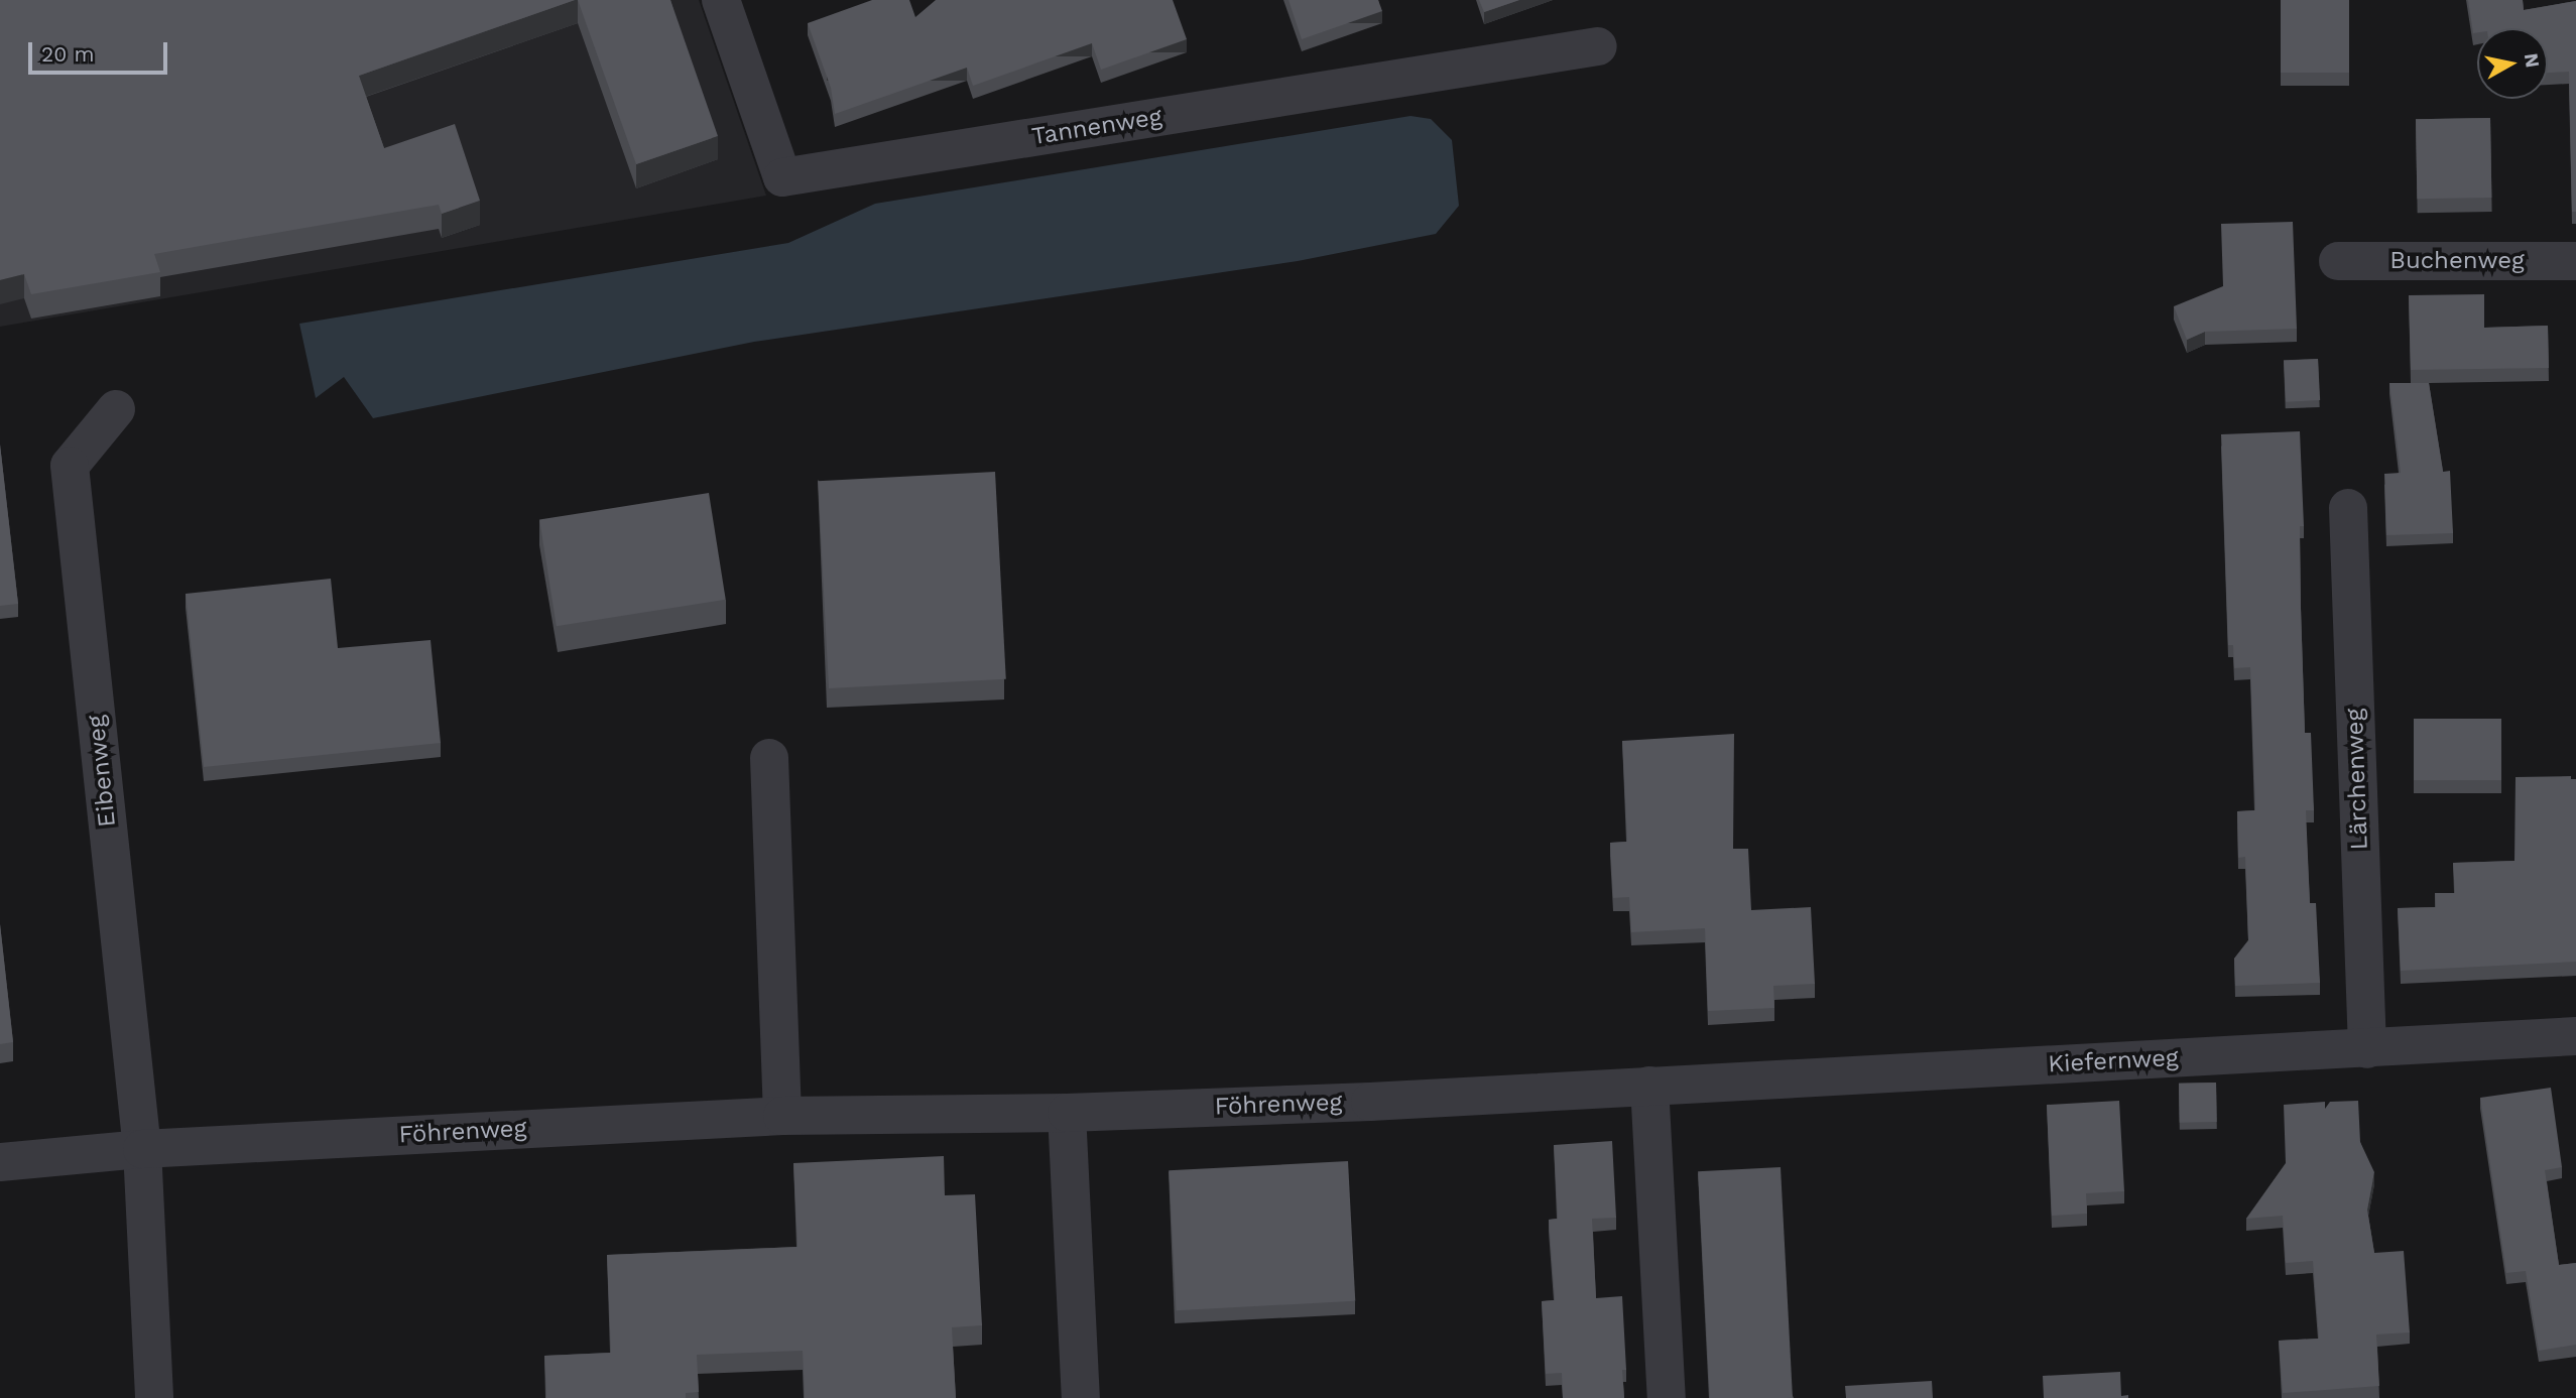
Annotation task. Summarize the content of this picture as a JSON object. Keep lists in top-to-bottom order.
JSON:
{
  "streets": {
    "street": [
      "Tannenweg",
      "Buchenweg",
      "Eibenweg",
      "Lärchenweg",
      "Kiefernweg",
      "Föhrenweg"
    ]
  },
  "crossings": [
    ["Eibenweg", "Föhrenweg"],
    ["Lärchenweg", "Kiefernweg"],
    ["Kiefernweg", "Föhrenweg"]
  ],
  "scale_bar": "20 m",
  "north": "right"
}
